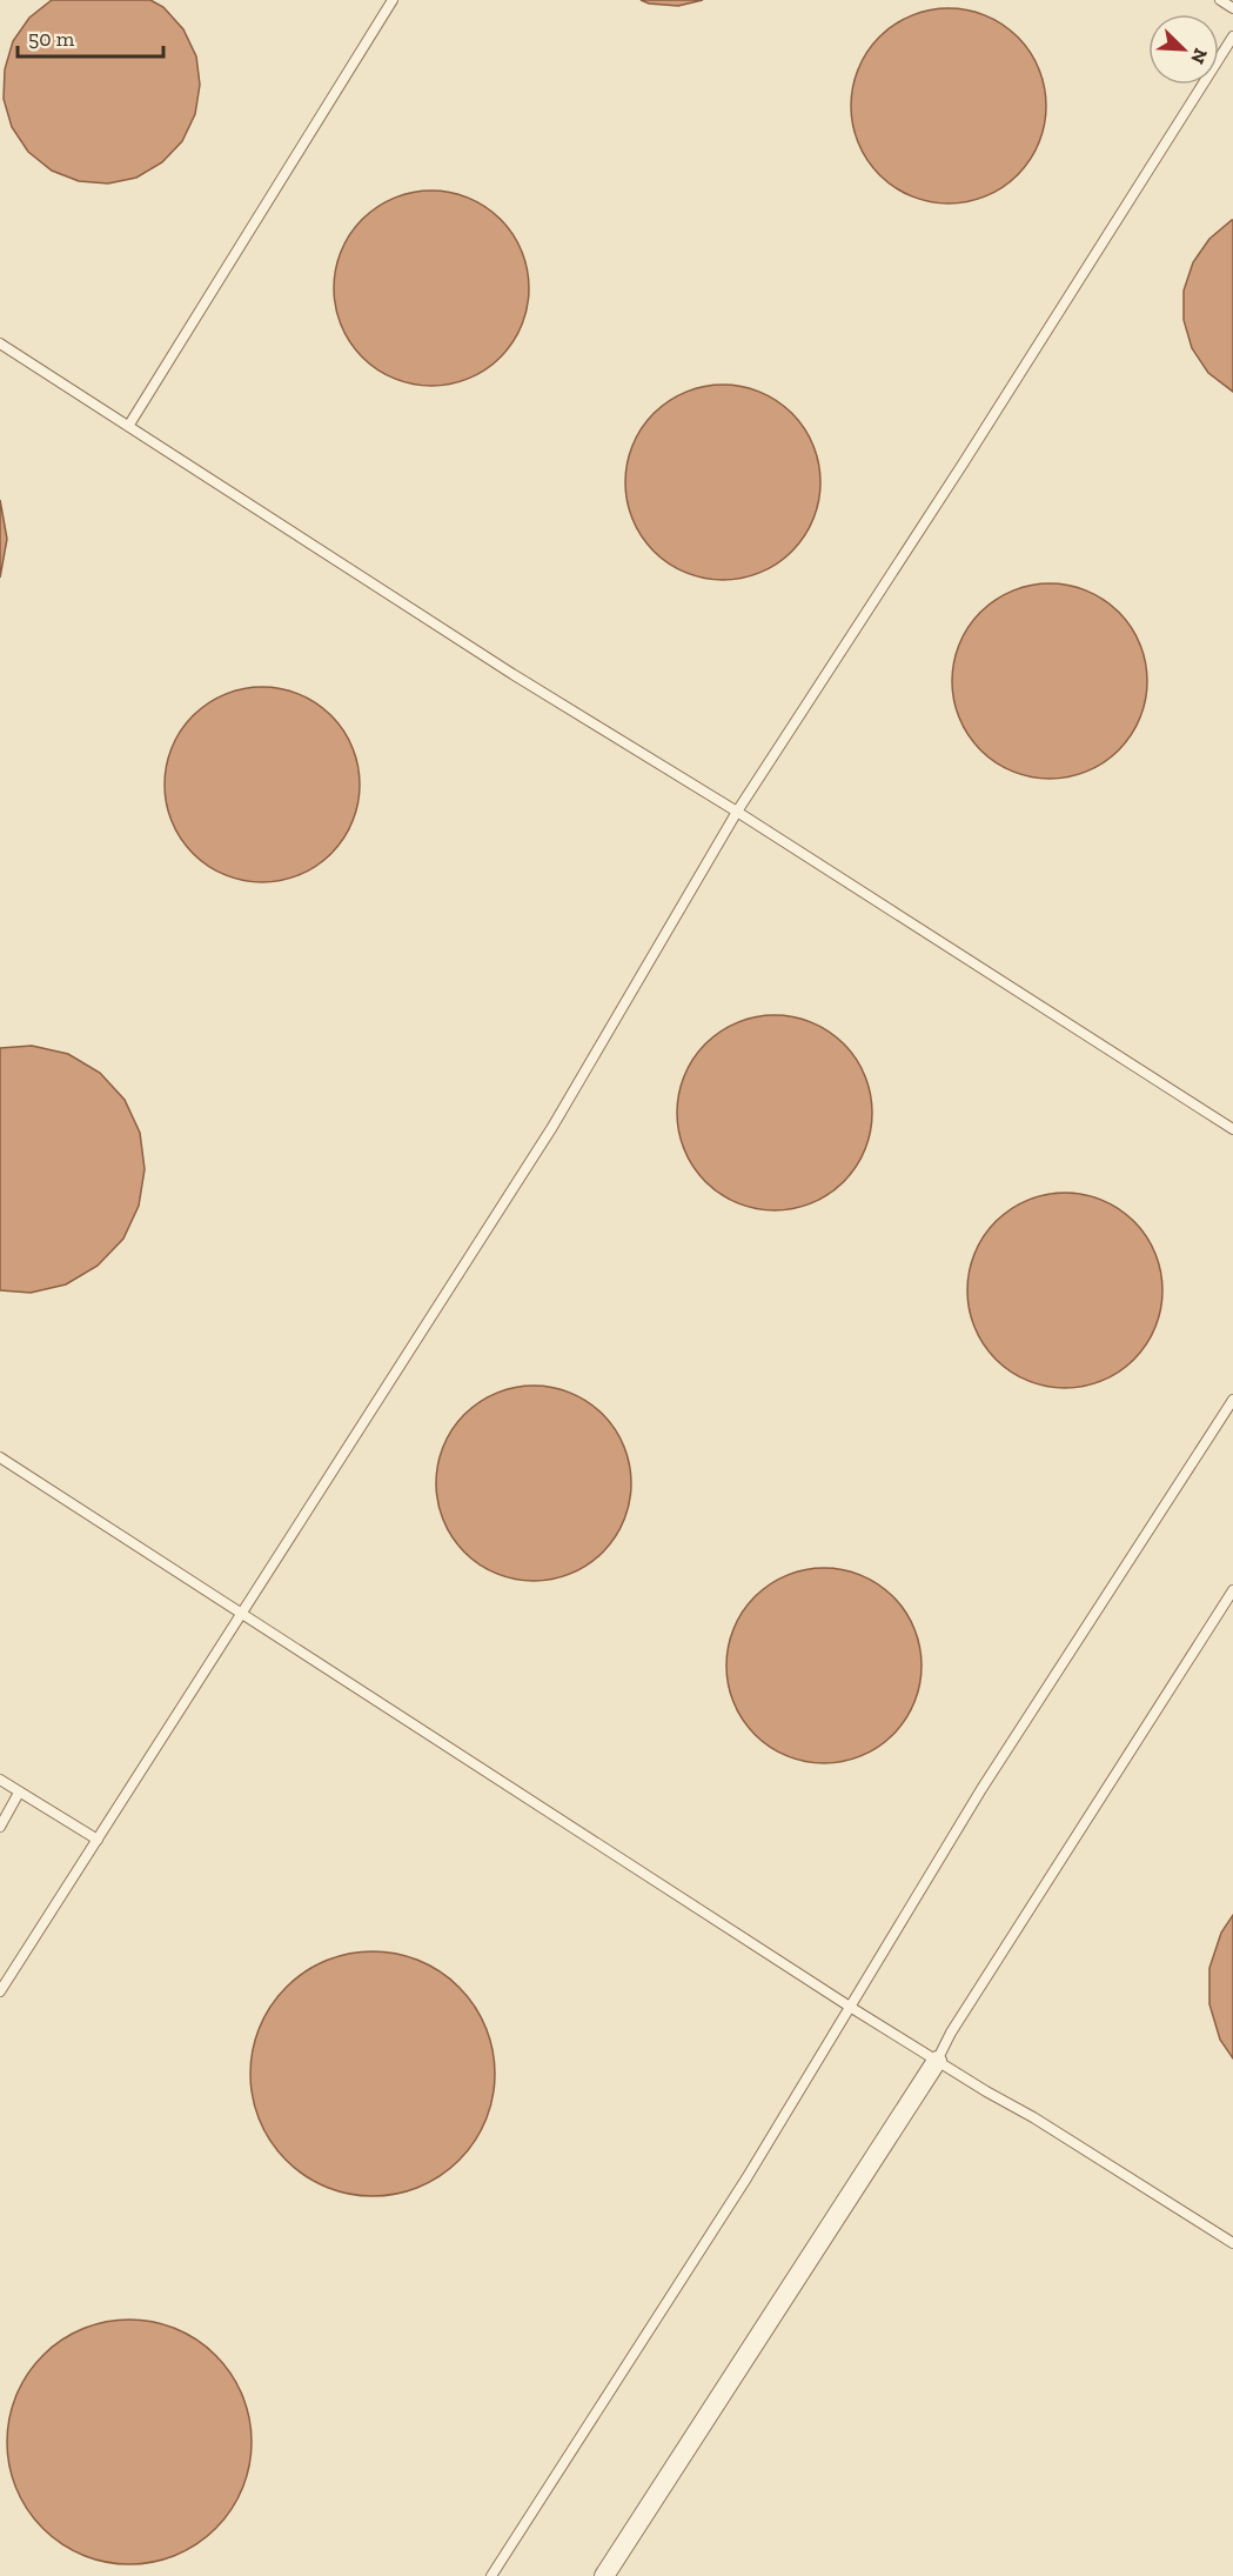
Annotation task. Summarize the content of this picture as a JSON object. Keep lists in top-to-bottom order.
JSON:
{
  "scale_bar": "50 m",
  "north": "bottom right"
}
